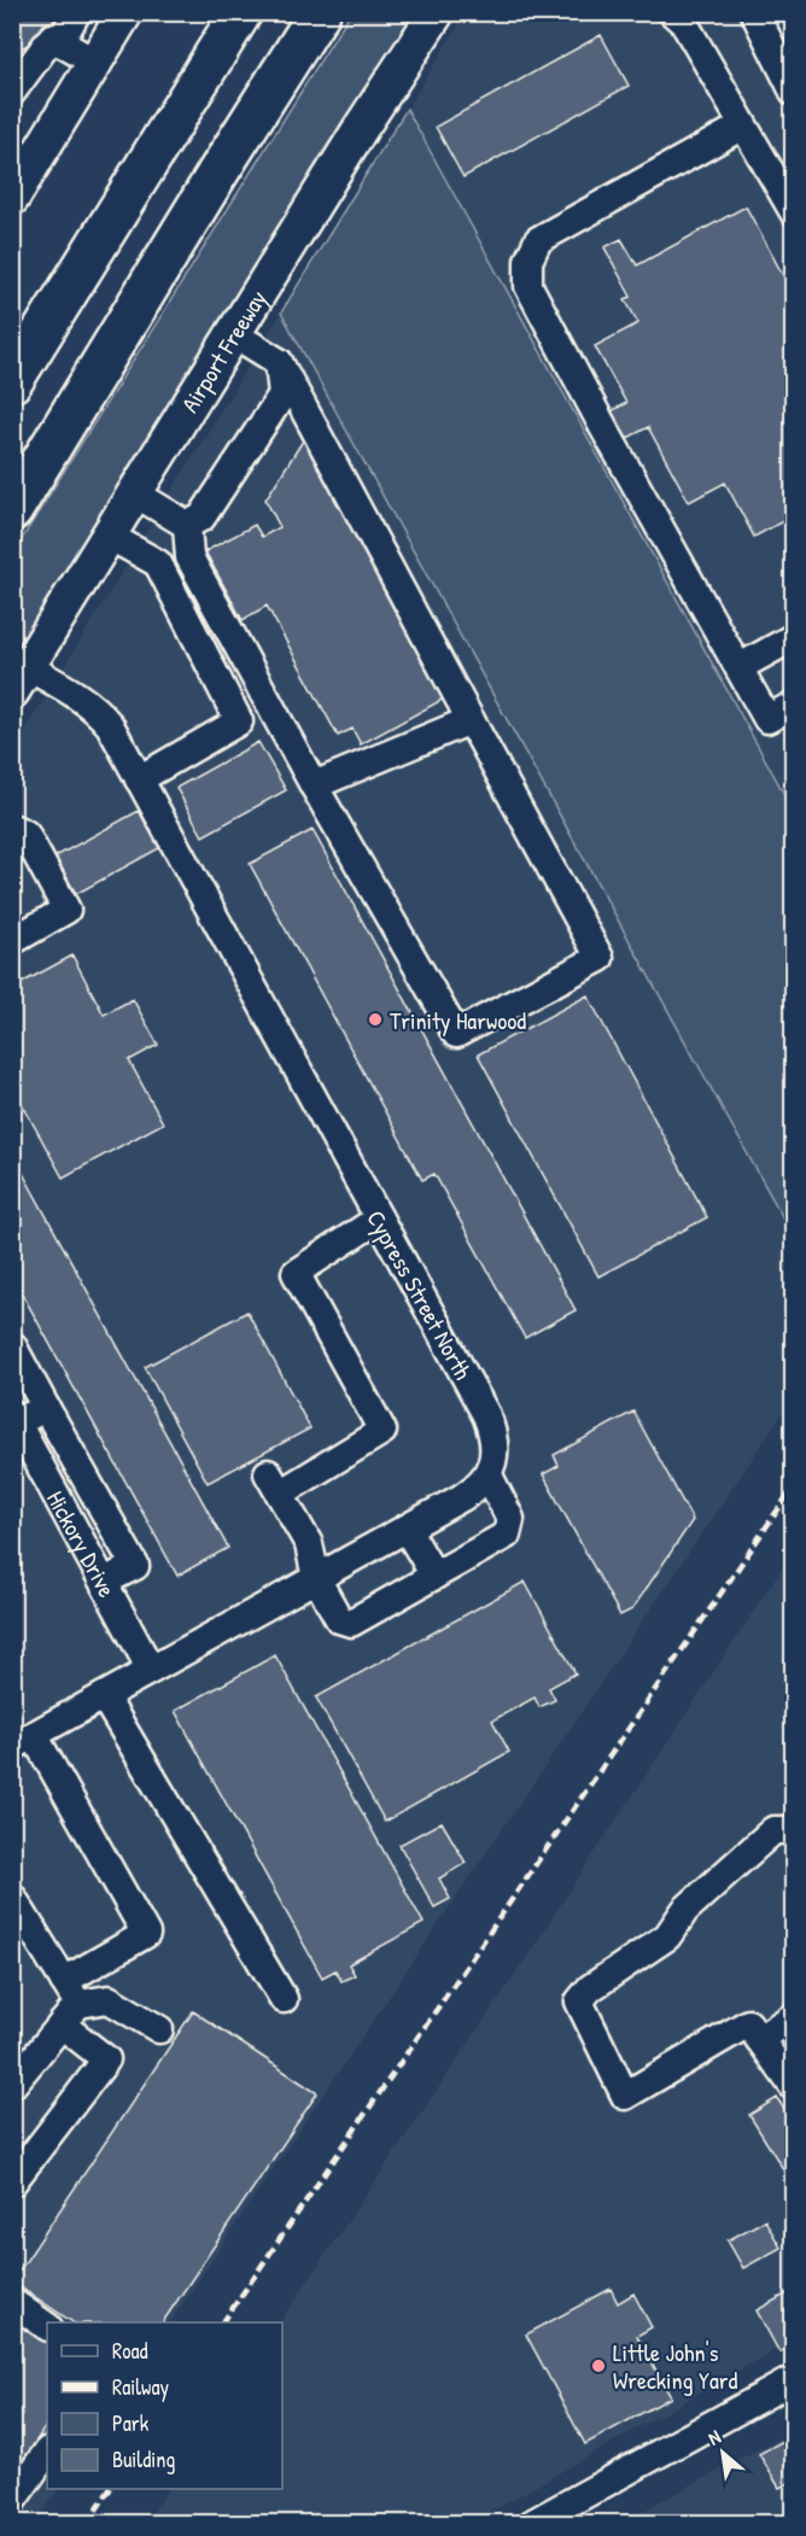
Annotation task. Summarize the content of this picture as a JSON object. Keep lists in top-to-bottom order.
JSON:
{
  "streets": {
    "main road": ["Airport Freeway"],
    "street": ["Cypress Street North", "Hickory Drive"]
  },
  "crossings": [
    ["Airport Freeway", "Cypress Street North"]
  ],
  "places": ["Trinity Harwood", "Little John's Wrecking Yard"],
  "legend": [
    "Road",
    "Railway",
    "Park",
    "Building"
  ],
  "north": "top left"
}
